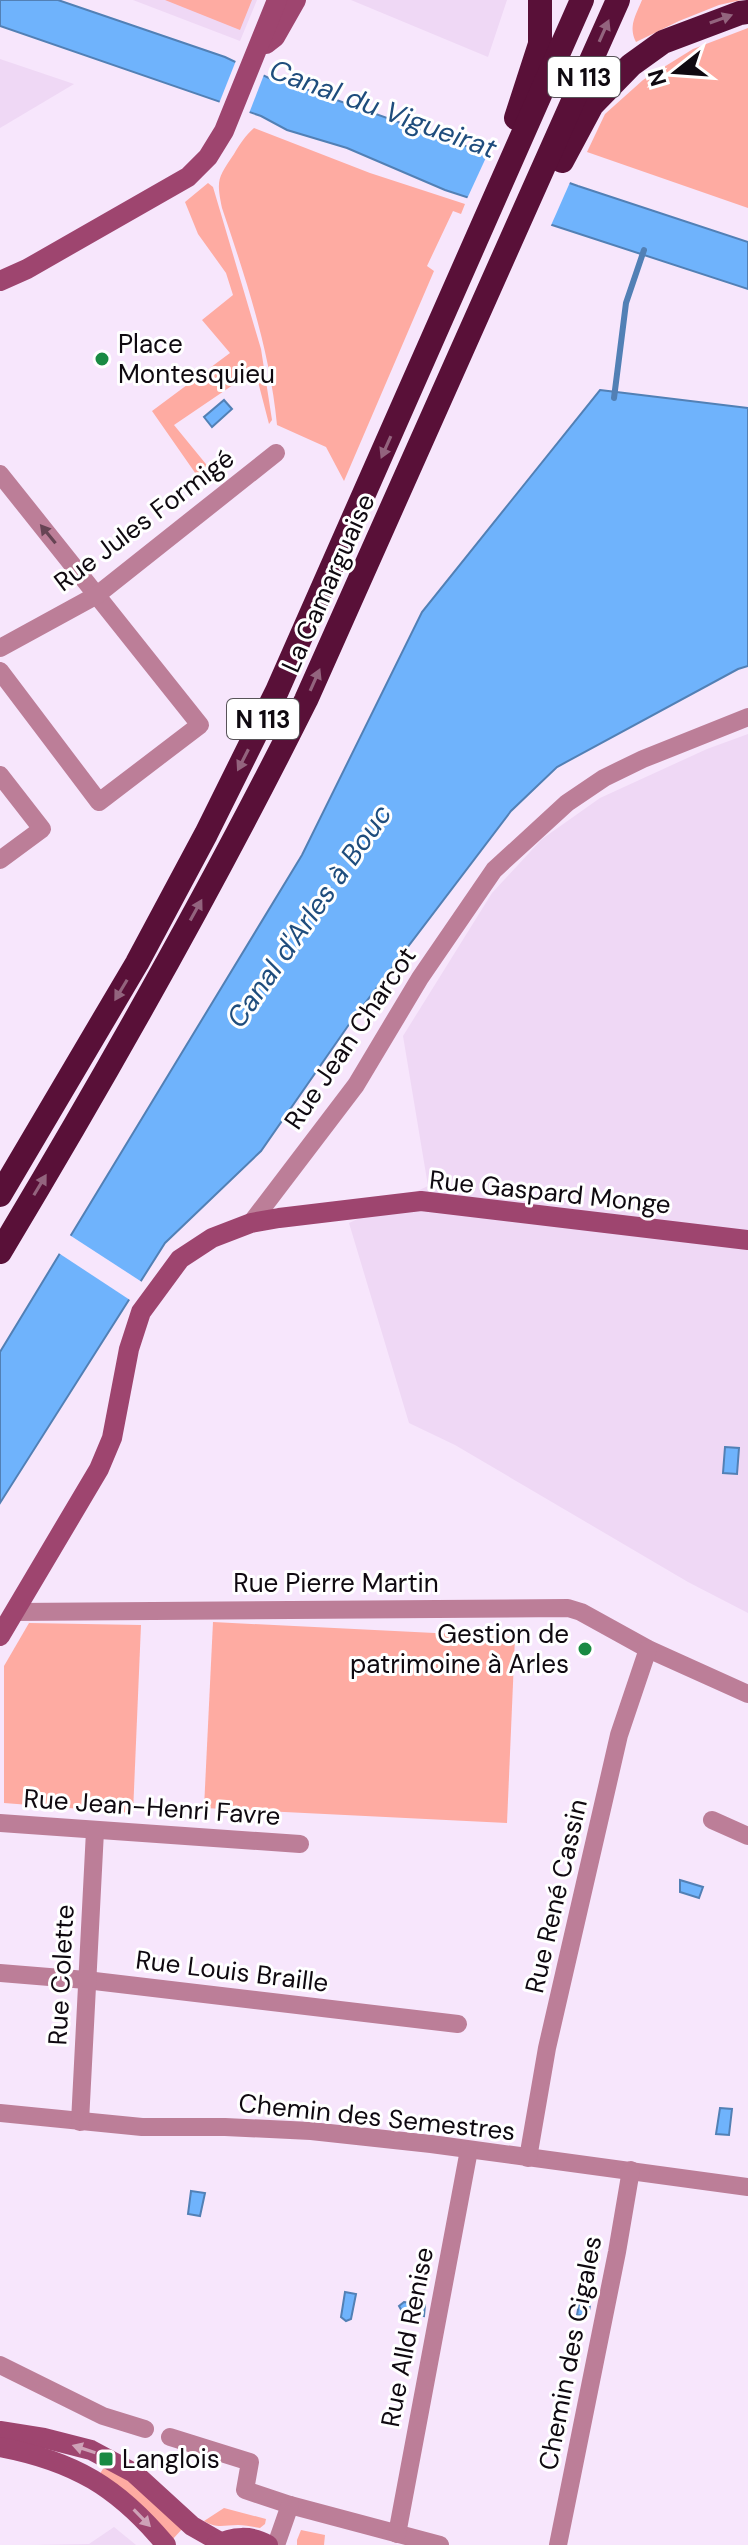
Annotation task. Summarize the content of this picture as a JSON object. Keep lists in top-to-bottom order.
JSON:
{
  "streets": {
    "highway": ["N 113", "La Camarguaise"],
    "street": [
      "Rue Jules Formigé",
      "Rue Jean Charcot",
      "Rue Gaspard Monge",
      "Rue Pierre Martin",
      "Rue Jean-Henri Favre",
      "Rue René Cassin",
      "Rue Louis Braille",
      "Rue Colette",
      "Chemin des Semestres",
      "Rue Alld Renise",
      "Chemin des Cigales"
    ]
  },
  "crossings": [
    ["N 113", "La Camarguaise"],
    ["Rue Jean Charcot", "Rue Gaspard Monge"],
    ["Rue Pierre Martin", "Rue René Cassin"],
    ["Rue Jean-Henri Favre", "Rue Colette"],
    ["Rue René Cassin", "Chemin des Semestres"],
    ["Rue Louis Braille", "Rue Colette"],
    ["Rue Colette", "Chemin des Semestres"],
    ["Chemin des Semestres", "Rue Alld Renise"],
    ["Chemin des Semestres", "Chemin des Cigales"]
  ],
  "water": ["Canal du Vigueirat", "Canal d'Arles à Bouc"],
  "places": {
    "other": ["Place Montesquieu", "Gestion de patrimoine à Arles"],
    "transit": ["Langlois"]
  },
  "north": "left"
}
